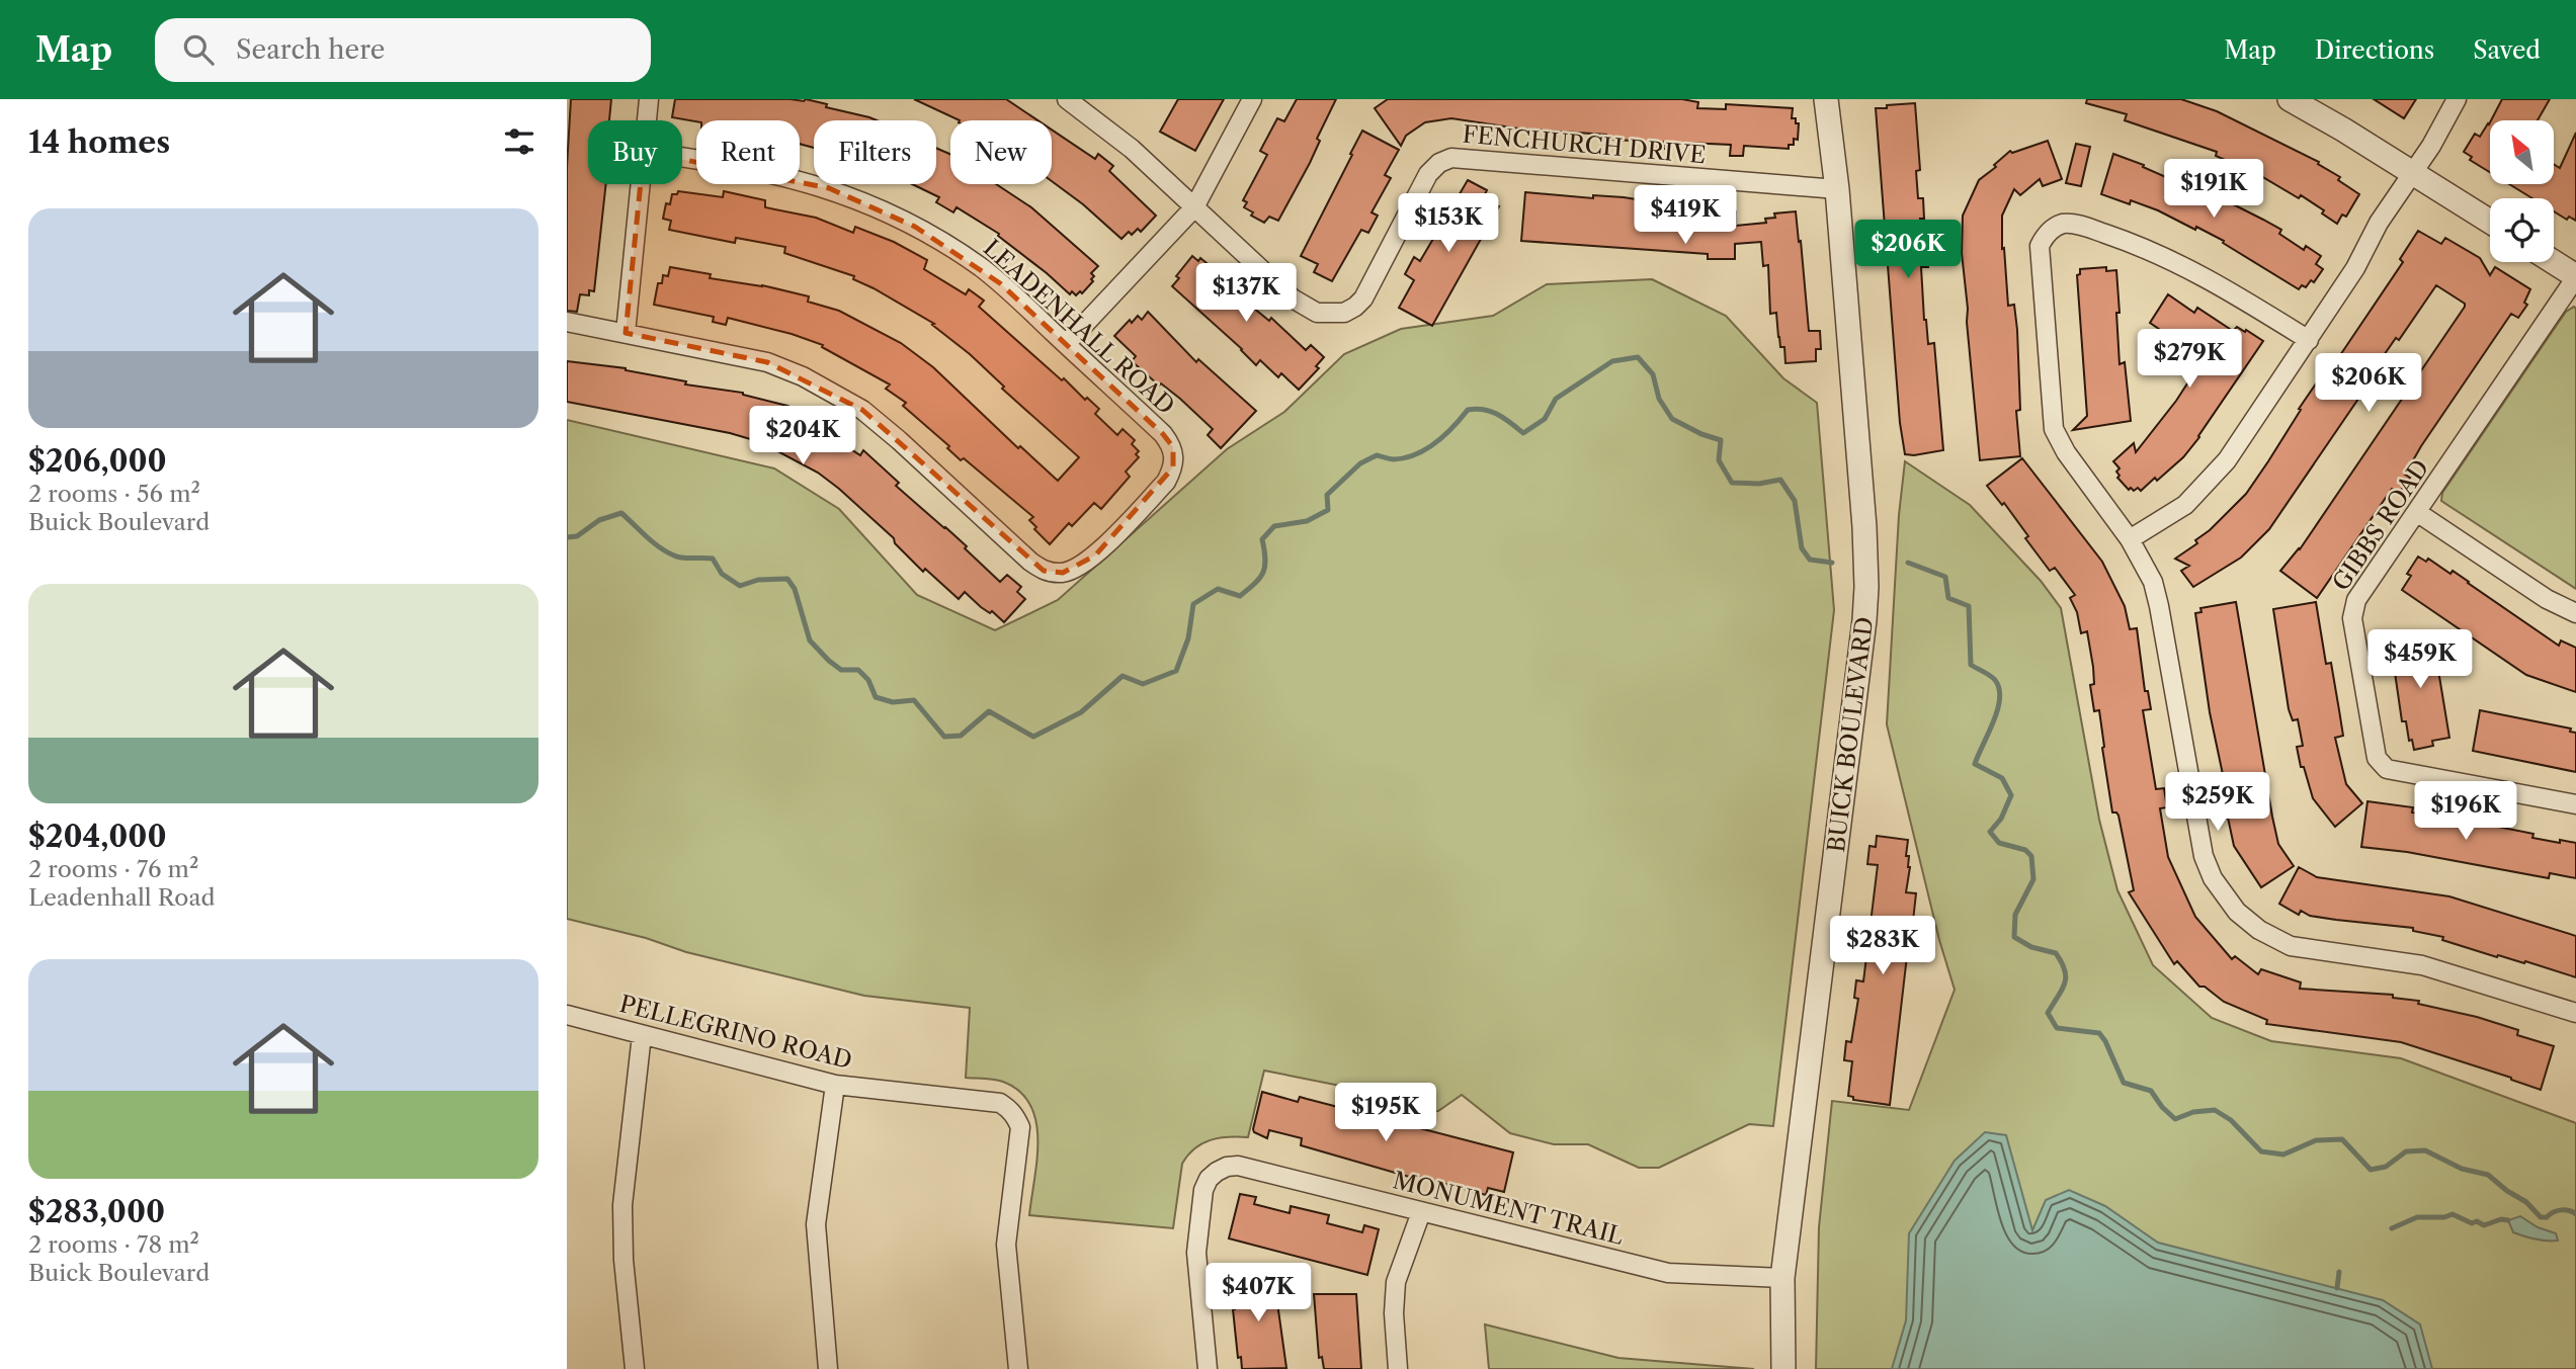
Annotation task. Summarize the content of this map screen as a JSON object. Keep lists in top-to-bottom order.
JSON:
{
  "streets": {
    "street": [
      "FENCHURCH DRIVE",
      "LEADENHALL ROAD",
      "GIBBS ROAD",
      "BUICK BOULEVARD",
      "PELLEGRINO ROAD",
      "MONUMENT TRAIL"
    ]
  },
  "crossings": [
    ["FENCHURCH DRIVE", "BUICK BOULEVARD"],
    ["BUICK BOULEVARD", "MONUMENT TRAIL"]
  ],
  "north": "top left",
  "page": {
    "header": "Map",
    "search": "Search here",
    "nav": ["Map", "Directions", "Saved"],
    "heading": "14 homes",
    "chip": [
      "Buy",
      "Rent",
      "Filters",
      "New"
    ],
    "price": [
      "$191K",
      "$419K",
      "$153K",
      "$206K",
      "$137K",
      "$279K",
      "$206K",
      "$204K",
      "$459K",
      "$259K",
      "$196K",
      "$283K",
      "$195K",
      "$407K"
    ],
    "list": [
      {
        "name": "$206,000",
        "note": "2 rooms · 56 m² · Buick Boulevard"
      },
      {
        "name": "$204,000",
        "note": "2 rooms · 76 m² · Leadenhall Road"
      },
      {
        "name": "$283,000",
        "note": "2 rooms · 78 m² · Buick Boulevard"
      }
    ]
  }
}
